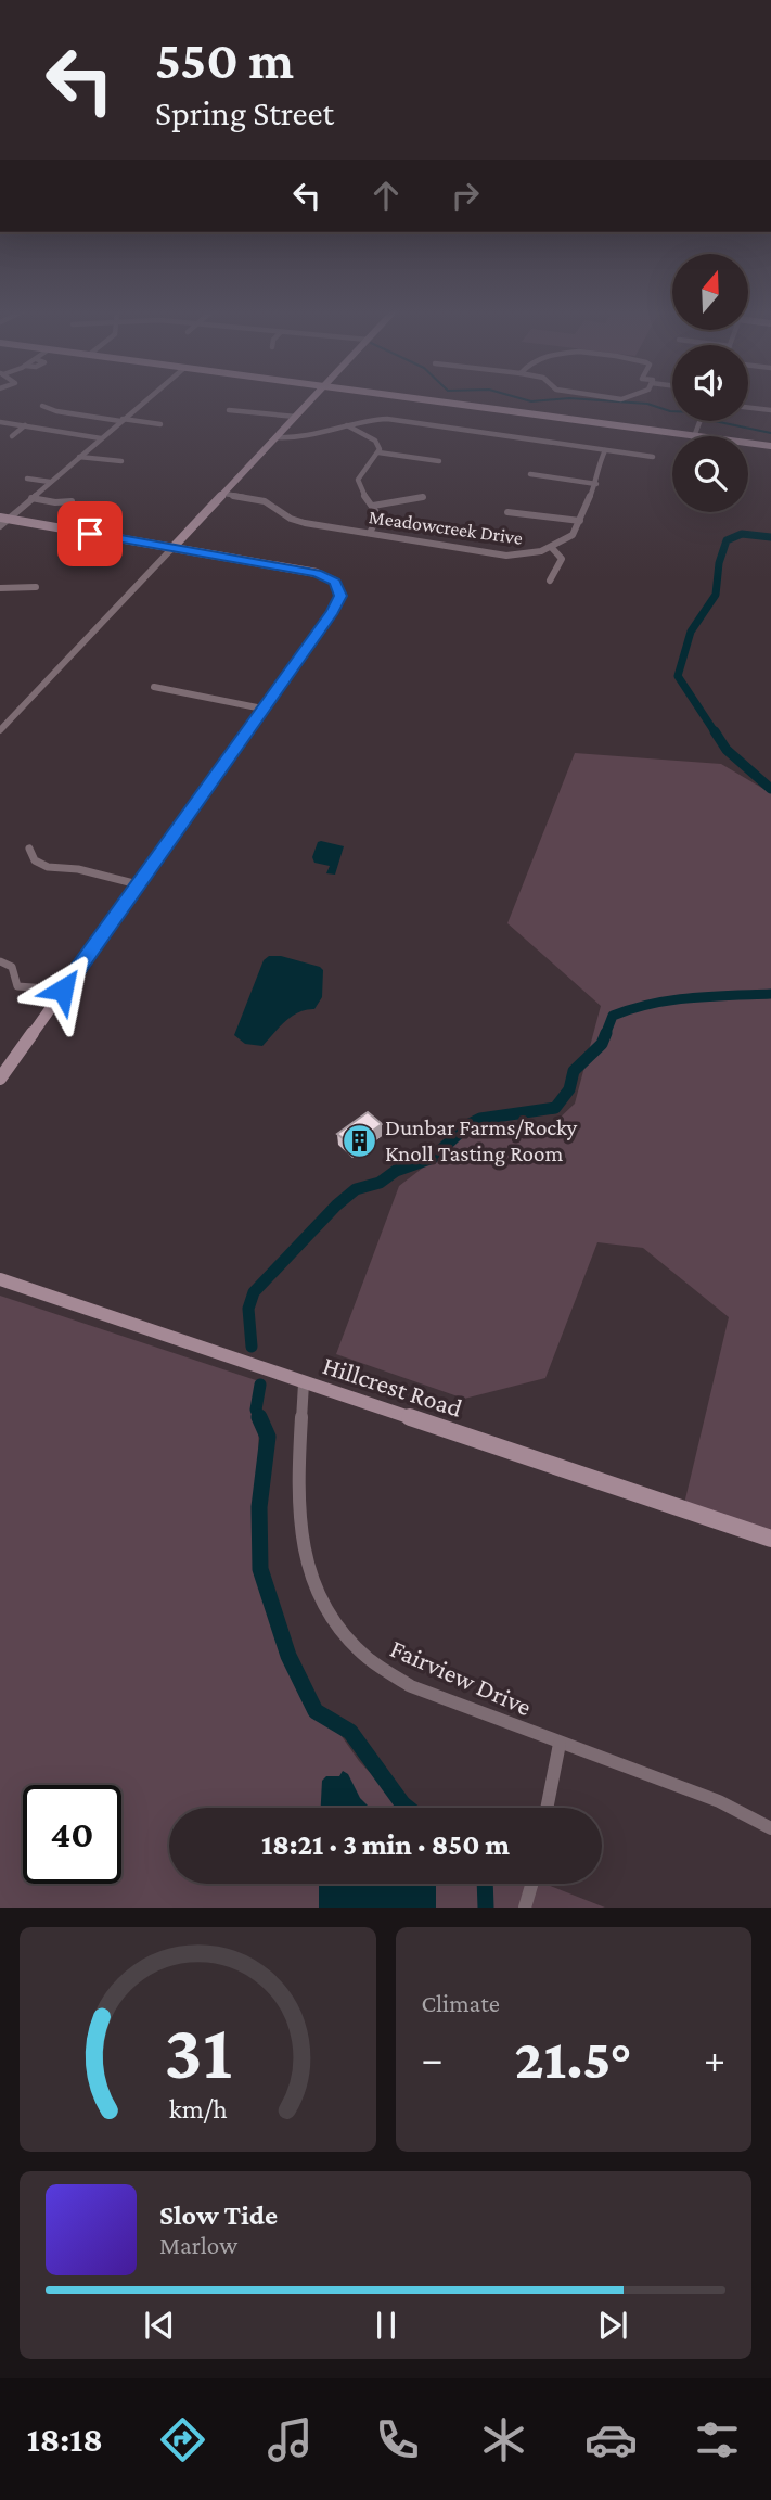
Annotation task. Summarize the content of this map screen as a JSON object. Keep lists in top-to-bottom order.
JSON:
{
  "streets": {
    "street": ["Meadowcreek Drive", "Hillcrest Road", "Fairview Drive"]
  },
  "crossings": [
    ["Hillcrest Road", "Fairview Drive"]
  ],
  "places": {
    "building": ["Dunbar Farms/Rocky Knoll Tasting Room"]
  },
  "north": "top",
  "page": {
    "turn": ["550 m", "Spring Street"],
    "limit": "40",
    "trip": "18:21 · 3 min · 850 m",
    "tile": "Climate",
    "heat": ["−", "21.5°", "+"],
    "song": ["Slow Tide", "Marlow"],
    "tabs": "18:18",
    "gauge": ["31", "km/h"]
  }
}
